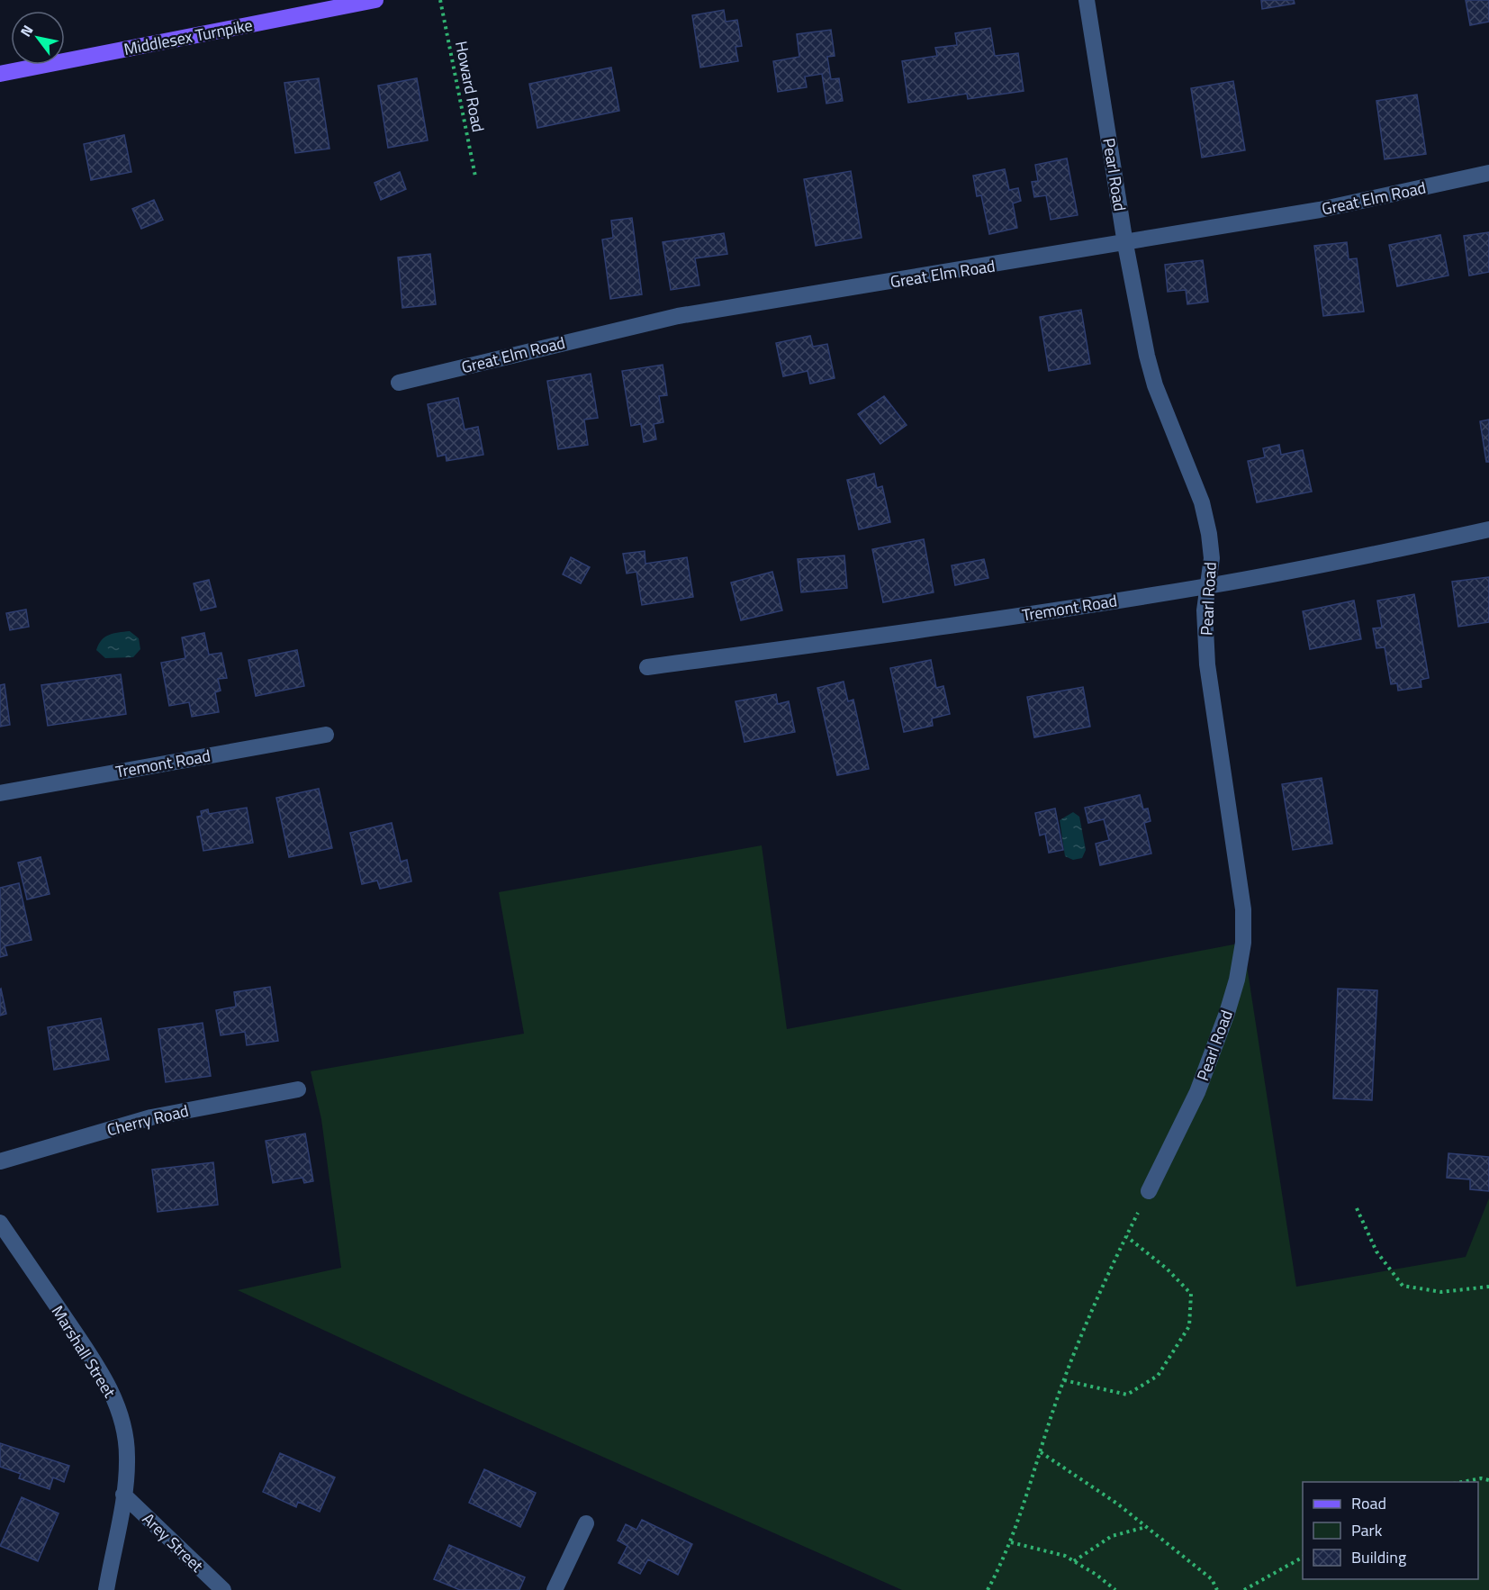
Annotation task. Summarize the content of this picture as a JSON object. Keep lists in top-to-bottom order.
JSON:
{
  "streets": {
    "main road": ["Middlesex Turnpike"],
    "street": [
      "Pearl Road",
      "Great Elm Road",
      "Tremont Road",
      "Cherry Road",
      "Marshall Street",
      "Arey Street"
    ],
    "path": ["Howard Road"]
  },
  "crossings": [
    ["Pearl Road", "Great Elm Road"],
    ["Pearl Road", "Tremont Road"],
    ["Marshall Street", "Arey Street"]
  ],
  "legend": ["Road", "Park", "Building"],
  "north": "top left"
}
